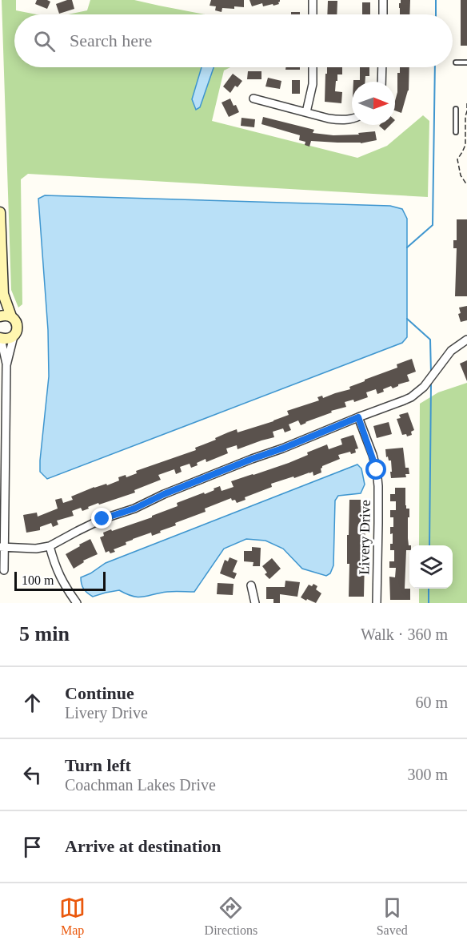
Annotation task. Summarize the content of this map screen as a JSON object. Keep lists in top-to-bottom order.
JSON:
{
  "streets": {
    "street": ["Livery Drive"]
  },
  "scale_bar": "100 m",
  "north": "right",
  "page": {
    "search": "Search here",
    "scale": "100 m",
    "heading": ["5 min", "Walk · 360 m"],
    "list": [
      ["Continue", "Livery Drive", "60 m"],
      ["Turn left", "Coachman Lakes Drive", "300 m"],
      "Arrive at destination"
    ],
    "nav": ["Map", "Directions", "Saved"]
  }
}
